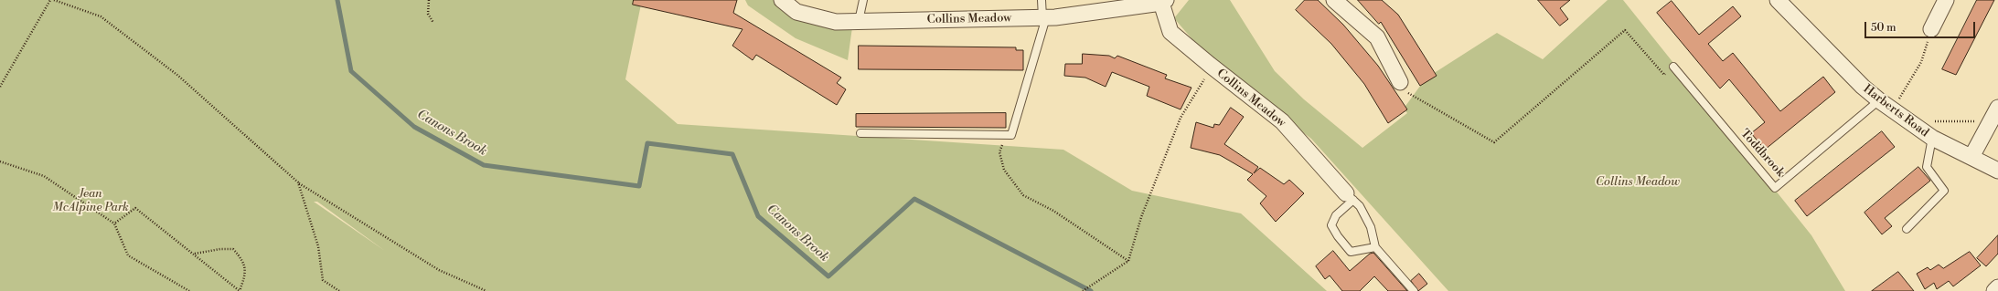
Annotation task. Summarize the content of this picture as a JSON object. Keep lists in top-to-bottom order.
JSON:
{
  "streets": {
    "street": ["Collins Meadow", "Harberts Road"],
    "lane": ["Toddbrook"]
  },
  "crossings": [
    ["Harberts Road", "Toddbrook"]
  ],
  "water": ["Canons Brook"],
  "parks": ["Collins Meadow", "Jean McAlpine Park"],
  "scale_bar": "50 m"
}
